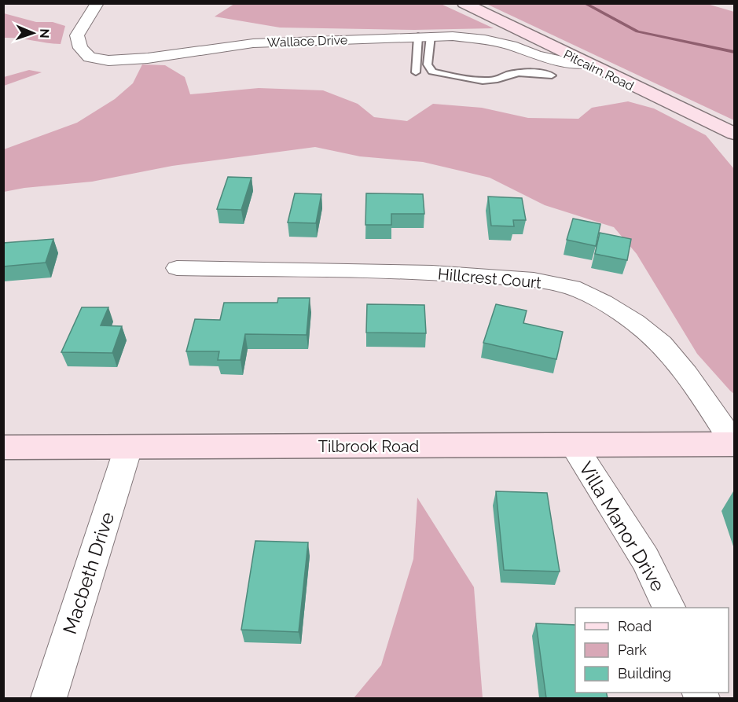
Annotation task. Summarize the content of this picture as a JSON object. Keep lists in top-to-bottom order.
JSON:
{
  "streets": {
    "street": [
      "Wallace Drive",
      "Pitcairn Road",
      "Hillcrest Court",
      "Tilbrook Road",
      "Villa Manor Drive",
      "Macbeth Drive"
    ]
  },
  "crossings": [
    ["Wallace Drive", "Pitcairn Road"],
    ["Hillcrest Court", "Tilbrook Road"],
    ["Tilbrook Road", "Villa Manor Drive"],
    ["Tilbrook Road", "Macbeth Drive"]
  ],
  "legend": ["Road", "Park", "Building"],
  "north": "right"
}
